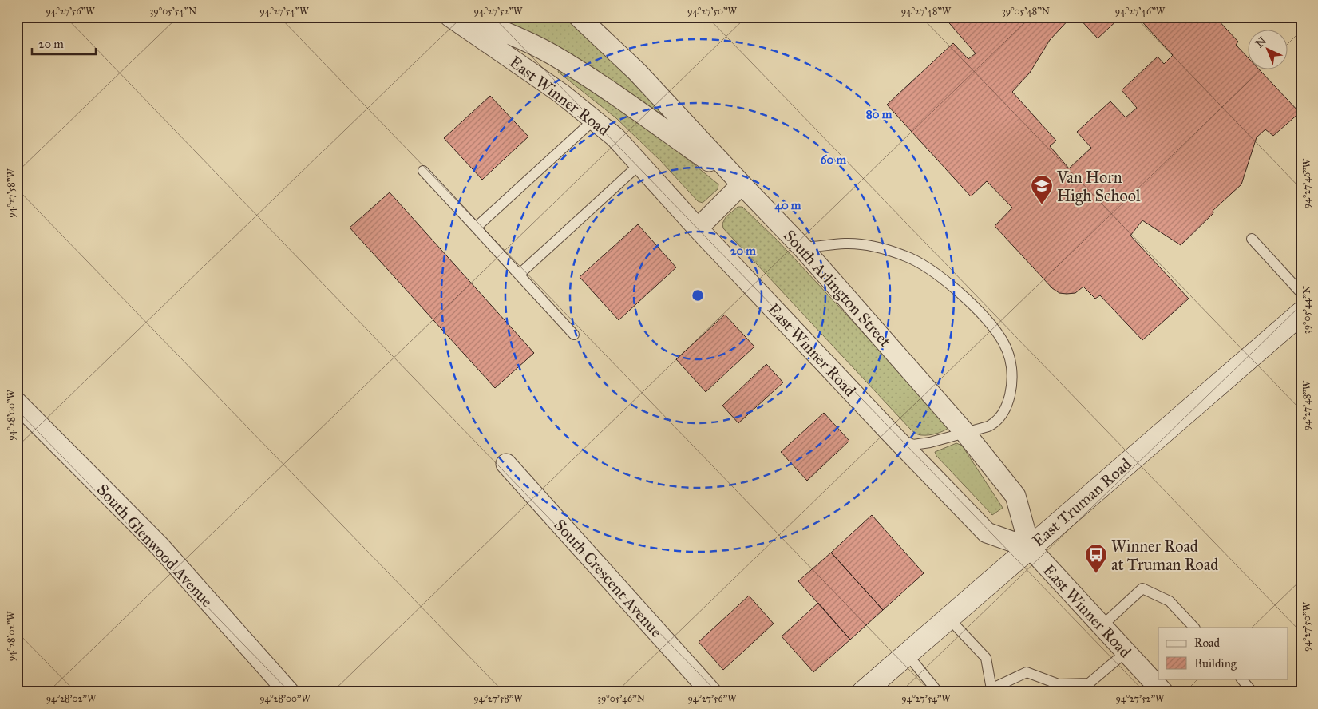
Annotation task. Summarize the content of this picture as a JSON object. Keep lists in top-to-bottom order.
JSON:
{
  "streets": {
    "main road": ["East Truman Road"],
    "street": [
      "East Winner Road",
      "South Arlington Street",
      "South Glenwood Avenue",
      "South Crescent Avenue"
    ]
  },
  "crossings": [
    ["East Winner Road", "South Arlington Street"],
    ["East Winner Road", "East Truman Road"],
    ["South Arlington Street", "East Truman Road"]
  ],
  "places": {
    "school or university": ["Van Horn High School"],
    "bus stop": ["Winner Road at Truman Road"]
  },
  "legend": ["Road", "Building"],
  "scale_bar": "20 m",
  "north": "top left",
  "coordinates": [
    "94°27'56\"W",
    "39°05'54\"N",
    "94°27'54\"W",
    "94°27'52\"W",
    "94°27'50\"W",
    "94°27'48\"W",
    "39°05'48\"N",
    "94°27'46\"W",
    "94°27'58\"W",
    "39°05'44\"N",
    "94°28'00\"W",
    "94°28'02\"W",
    "39°05'46\"N"
  ],
  "rings": [
    "80 m",
    "60 m",
    "40 m",
    "20 m"
  ]
}
